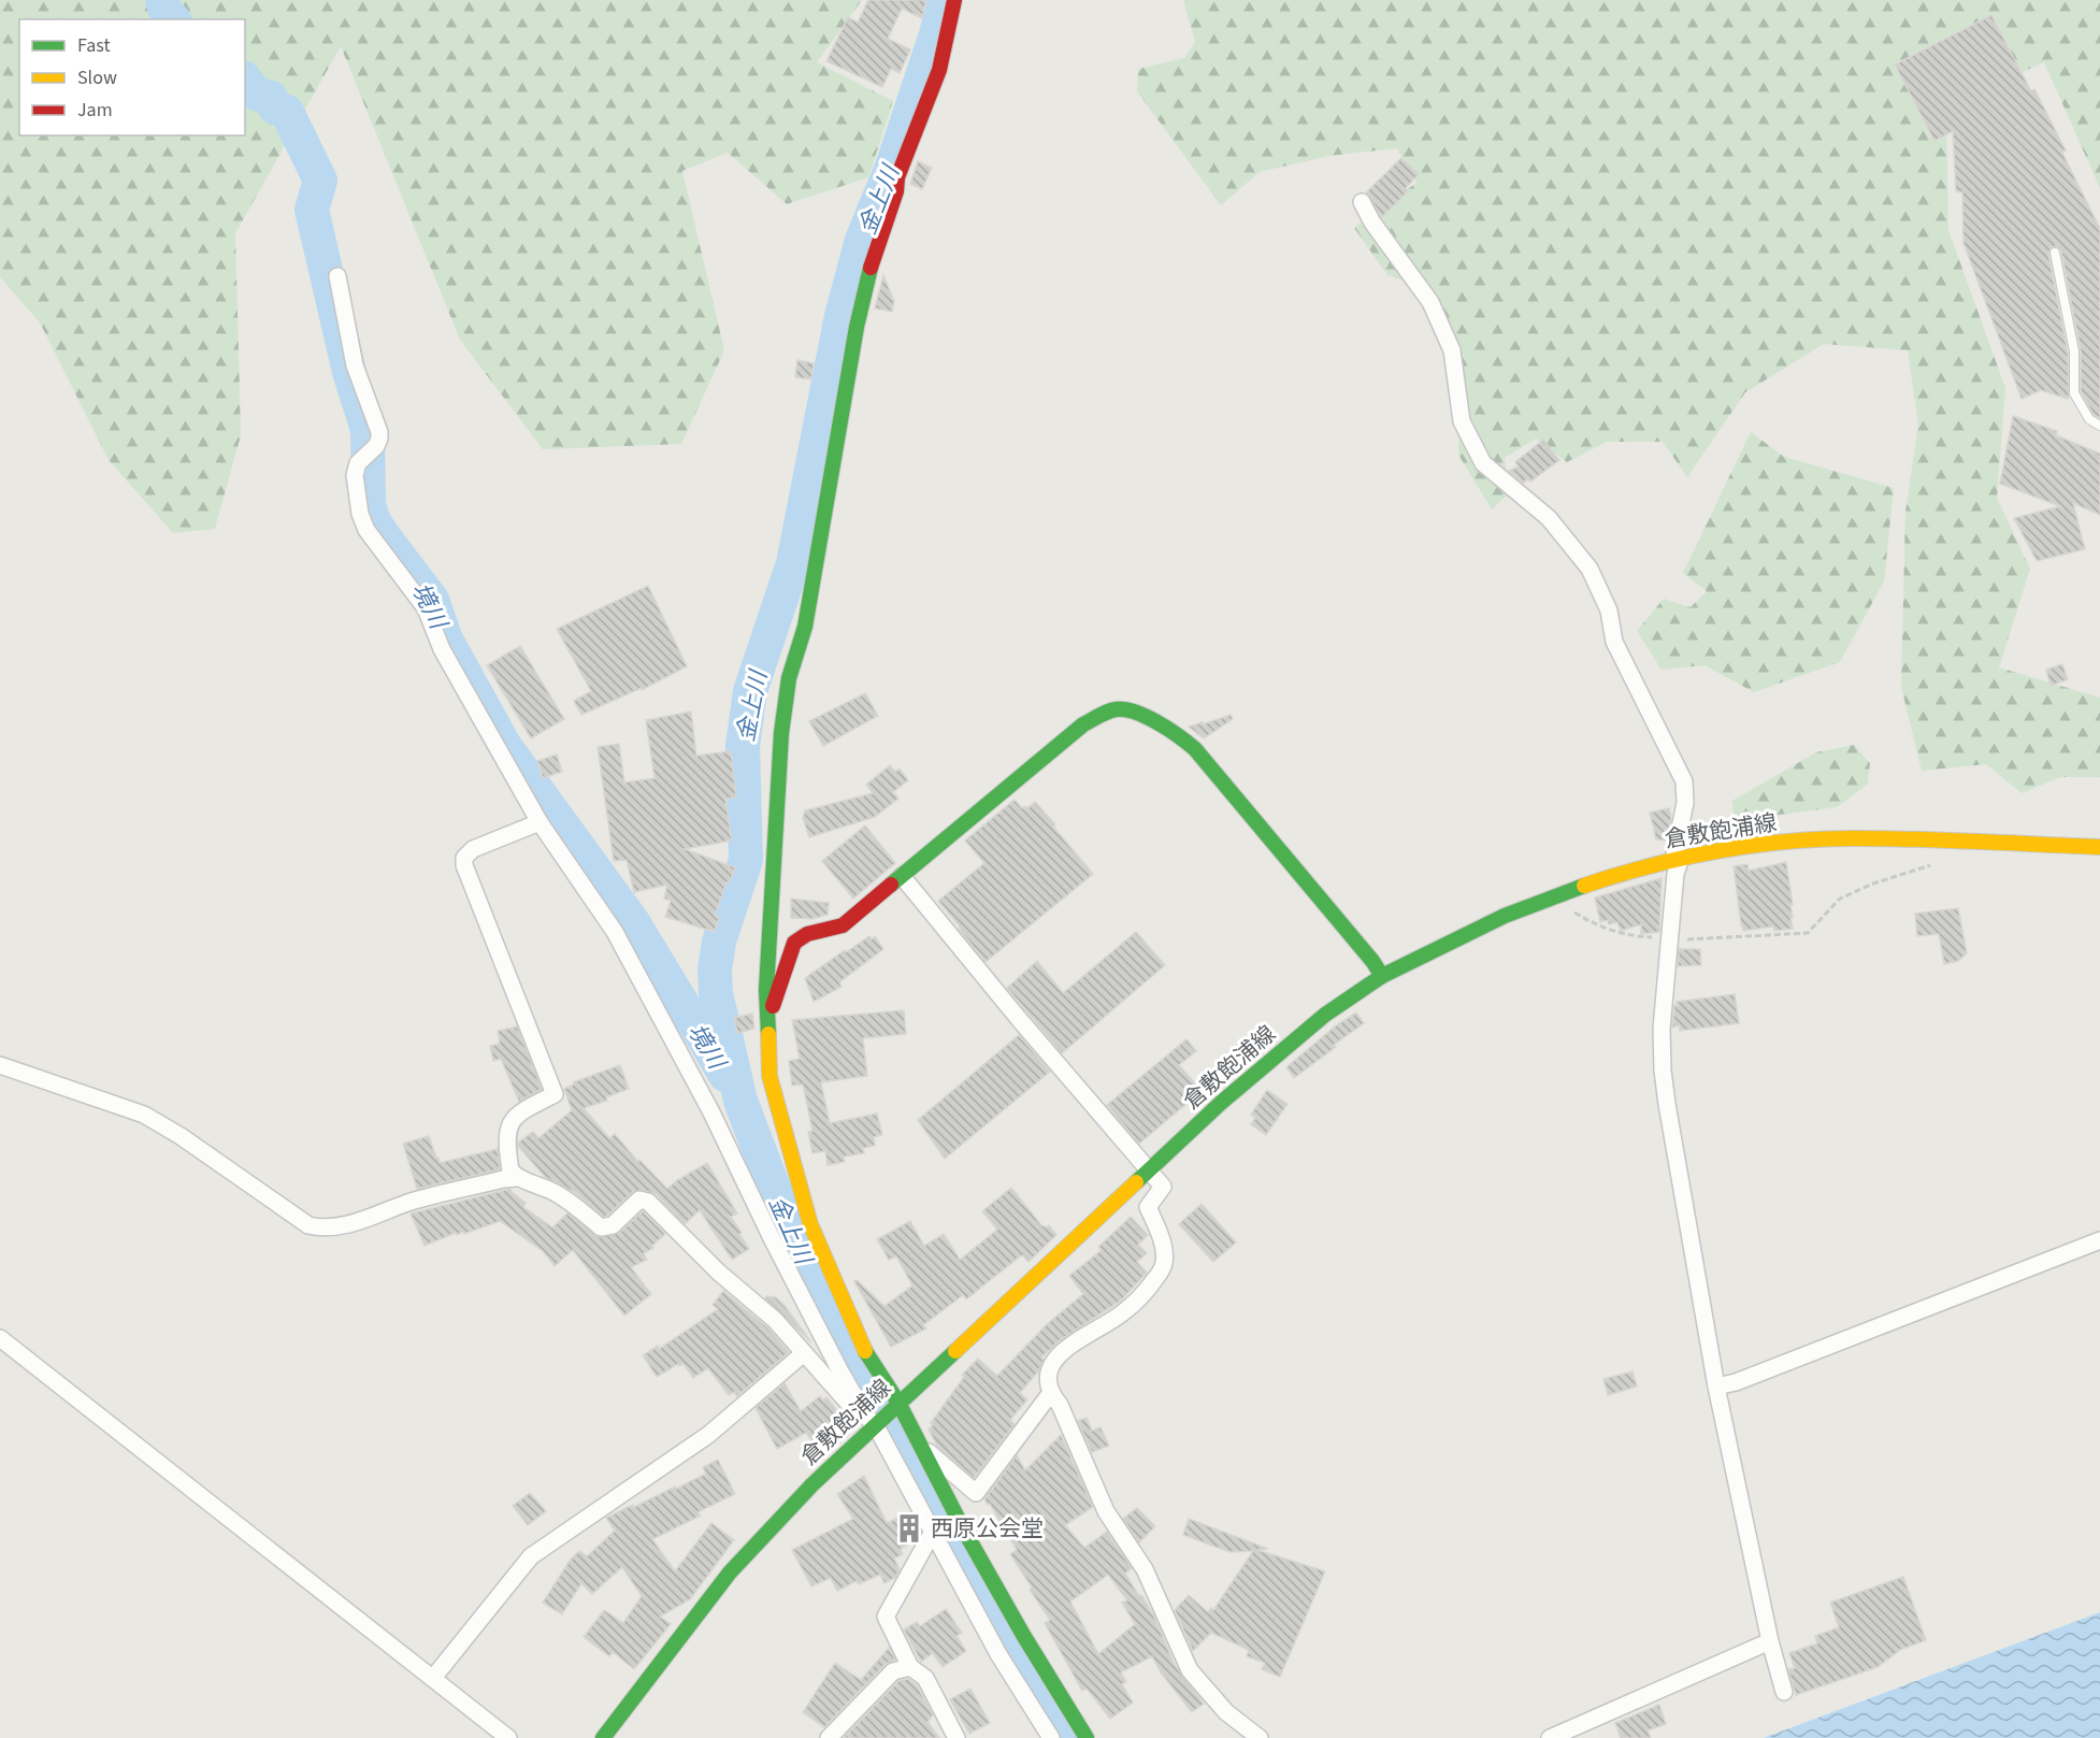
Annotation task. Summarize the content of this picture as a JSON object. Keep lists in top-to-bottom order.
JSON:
{
  "streets": {
    "street": ["倉敷飽浦線"]
  },
  "water": ["金上川", "境川"],
  "places": {
    "building": ["西原公会堂"]
  },
  "legend": ["Fast", "Slow", "Jam"]
}
